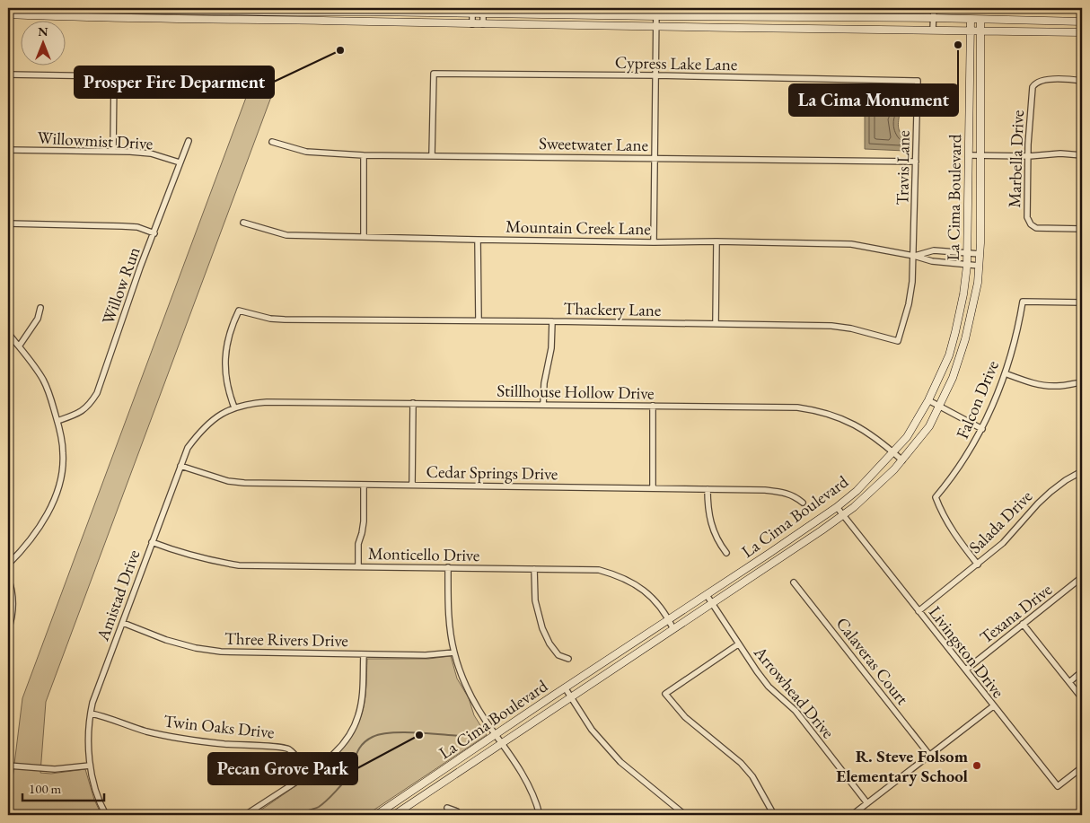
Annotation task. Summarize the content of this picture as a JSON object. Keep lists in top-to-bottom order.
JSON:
{
  "streets": {
    "street": [
      "Cypress Lake Lane",
      "Willowmist Drive",
      "Sweetwater Lane",
      "Marbella Drive",
      "Travis Lane",
      "La Cima Boulevard",
      "Mountain Creek Lane",
      "Willow Run",
      "Thackery Lane",
      "Stillhouse Hollow Drive",
      "Falcon Drive",
      "Cedar Springs Drive",
      "Salada Drive",
      "Monticello Drive",
      "Amistad Drive",
      "Texana Drive",
      "Three Rivers Drive",
      "Livingston Drive",
      "Calaveras Court",
      "Arrowhead Drive",
      "Twin Oaks Drive"
    ]
  },
  "crossings": [
    ["Cypress Lake Lane", "Sweetwater Lane"],
    ["Cypress Lake Lane", "Travis Lane"],
    ["Willowmist Drive", "Willow Run"],
    ["Sweetwater Lane", "Travis Lane"],
    ["Travis Lane", "Mountain Creek Lane"],
    ["Travis Lane", "Thackery Lane"],
    ["La Cima Boulevard", "Mountain Creek Lane"],
    ["La Cima Boulevard", "Stillhouse Hollow Drive"],
    ["La Cima Boulevard", "Monticello Drive"],
    ["La Cima Boulevard", "Livingston Drive"],
    ["La Cima Boulevard", "Arrowhead Drive"],
    ["Mountain Creek Lane", "Thackery Lane"],
    ["Thackery Lane", "Stillhouse Hollow Drive"],
    ["Thackery Lane", "Amistad Drive"],
    ["Stillhouse Hollow Drive", "Amistad Drive"],
    ["Falcon Drive", "Salada Drive"],
    ["Cedar Springs Drive", "Amistad Drive"],
    ["Salada Drive", "Livingston Drive"],
    ["Monticello Drive", "Amistad Drive"],
    ["Amistad Drive", "Three Rivers Drive"],
    ["Amistad Drive", "Twin Oaks Drive"],
    ["Texana Drive", "Livingston Drive"]
  ],
  "places": [
    "La Cima Monument",
    "Prosper Fire Deparment",
    "Pecan Grove Park",
    "R. Steve Folsom Elementary School"
  ],
  "scale_bar": "100 m",
  "north": "top"
}
